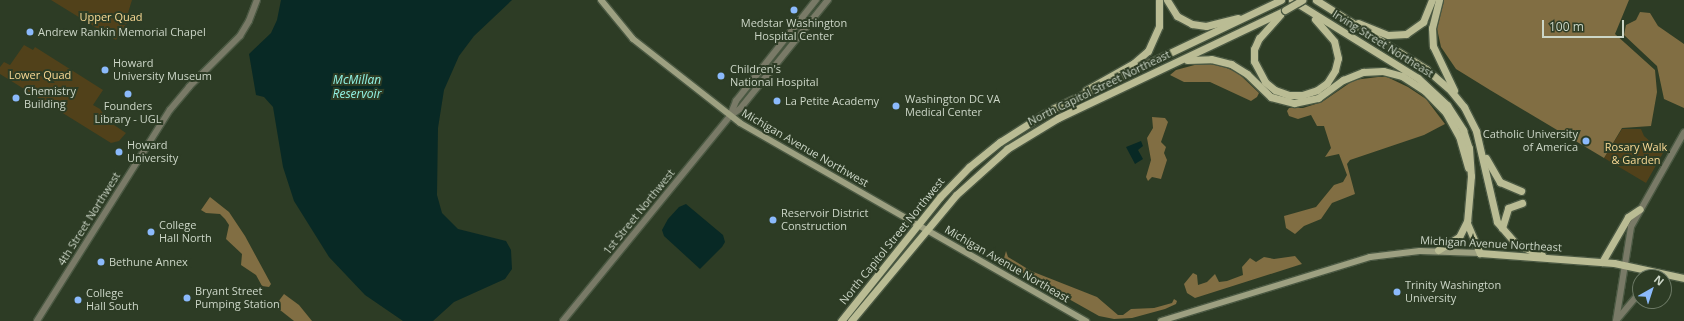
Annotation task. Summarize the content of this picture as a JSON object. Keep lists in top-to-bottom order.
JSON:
{
  "streets": {
    "main road": [
      "Irving Street Northeast",
      "North Capitol Street Northeast",
      "Michigan Avenue Northwest",
      "North Capitol Street Northwest",
      "Michigan Avenue Northeast"
    ],
    "street": ["1st Street Northwest", "4th Street Northwest"]
  },
  "crossings": [
    ["Irving Street Northeast", "North Capitol Street Northeast"],
    ["Irving Street Northeast", "Michigan Avenue Northeast"],
    ["North Capitol Street Northeast", "Michigan Avenue Northeast"],
    ["Michigan Avenue Northwest", "1st Street Northwest"],
    ["Michigan Avenue Northwest", "North Capitol Street Northwest"],
    ["Michigan Avenue Northwest", "Michigan Avenue Northeast"],
    ["North Capitol Street Northwest", "Michigan Avenue Northeast"]
  ],
  "water": ["McMillan Reservoir"],
  "parks": ["Upper Quad", "Lower Quad", "Rosary Walk & Garden"],
  "places": [
    "Medstar Washington Hospital Center",
    "Andrew Rankin Memorial Chapel",
    "Howard University Museum",
    "Children's National Hospital",
    "Founders Library - UGL",
    "Chemistry Building",
    "La Petite Academy",
    "Washington DC VA Medical Center",
    "Catholic University of America",
    "Howard University",
    "Reservoir District Construction",
    "College Hall North",
    "Bethune Annex",
    "Trinity Washington University",
    "Bryant Street Pumping Station",
    "College Hall South"
  ],
  "scale_bar": "100 m",
  "north": "top right"
}
